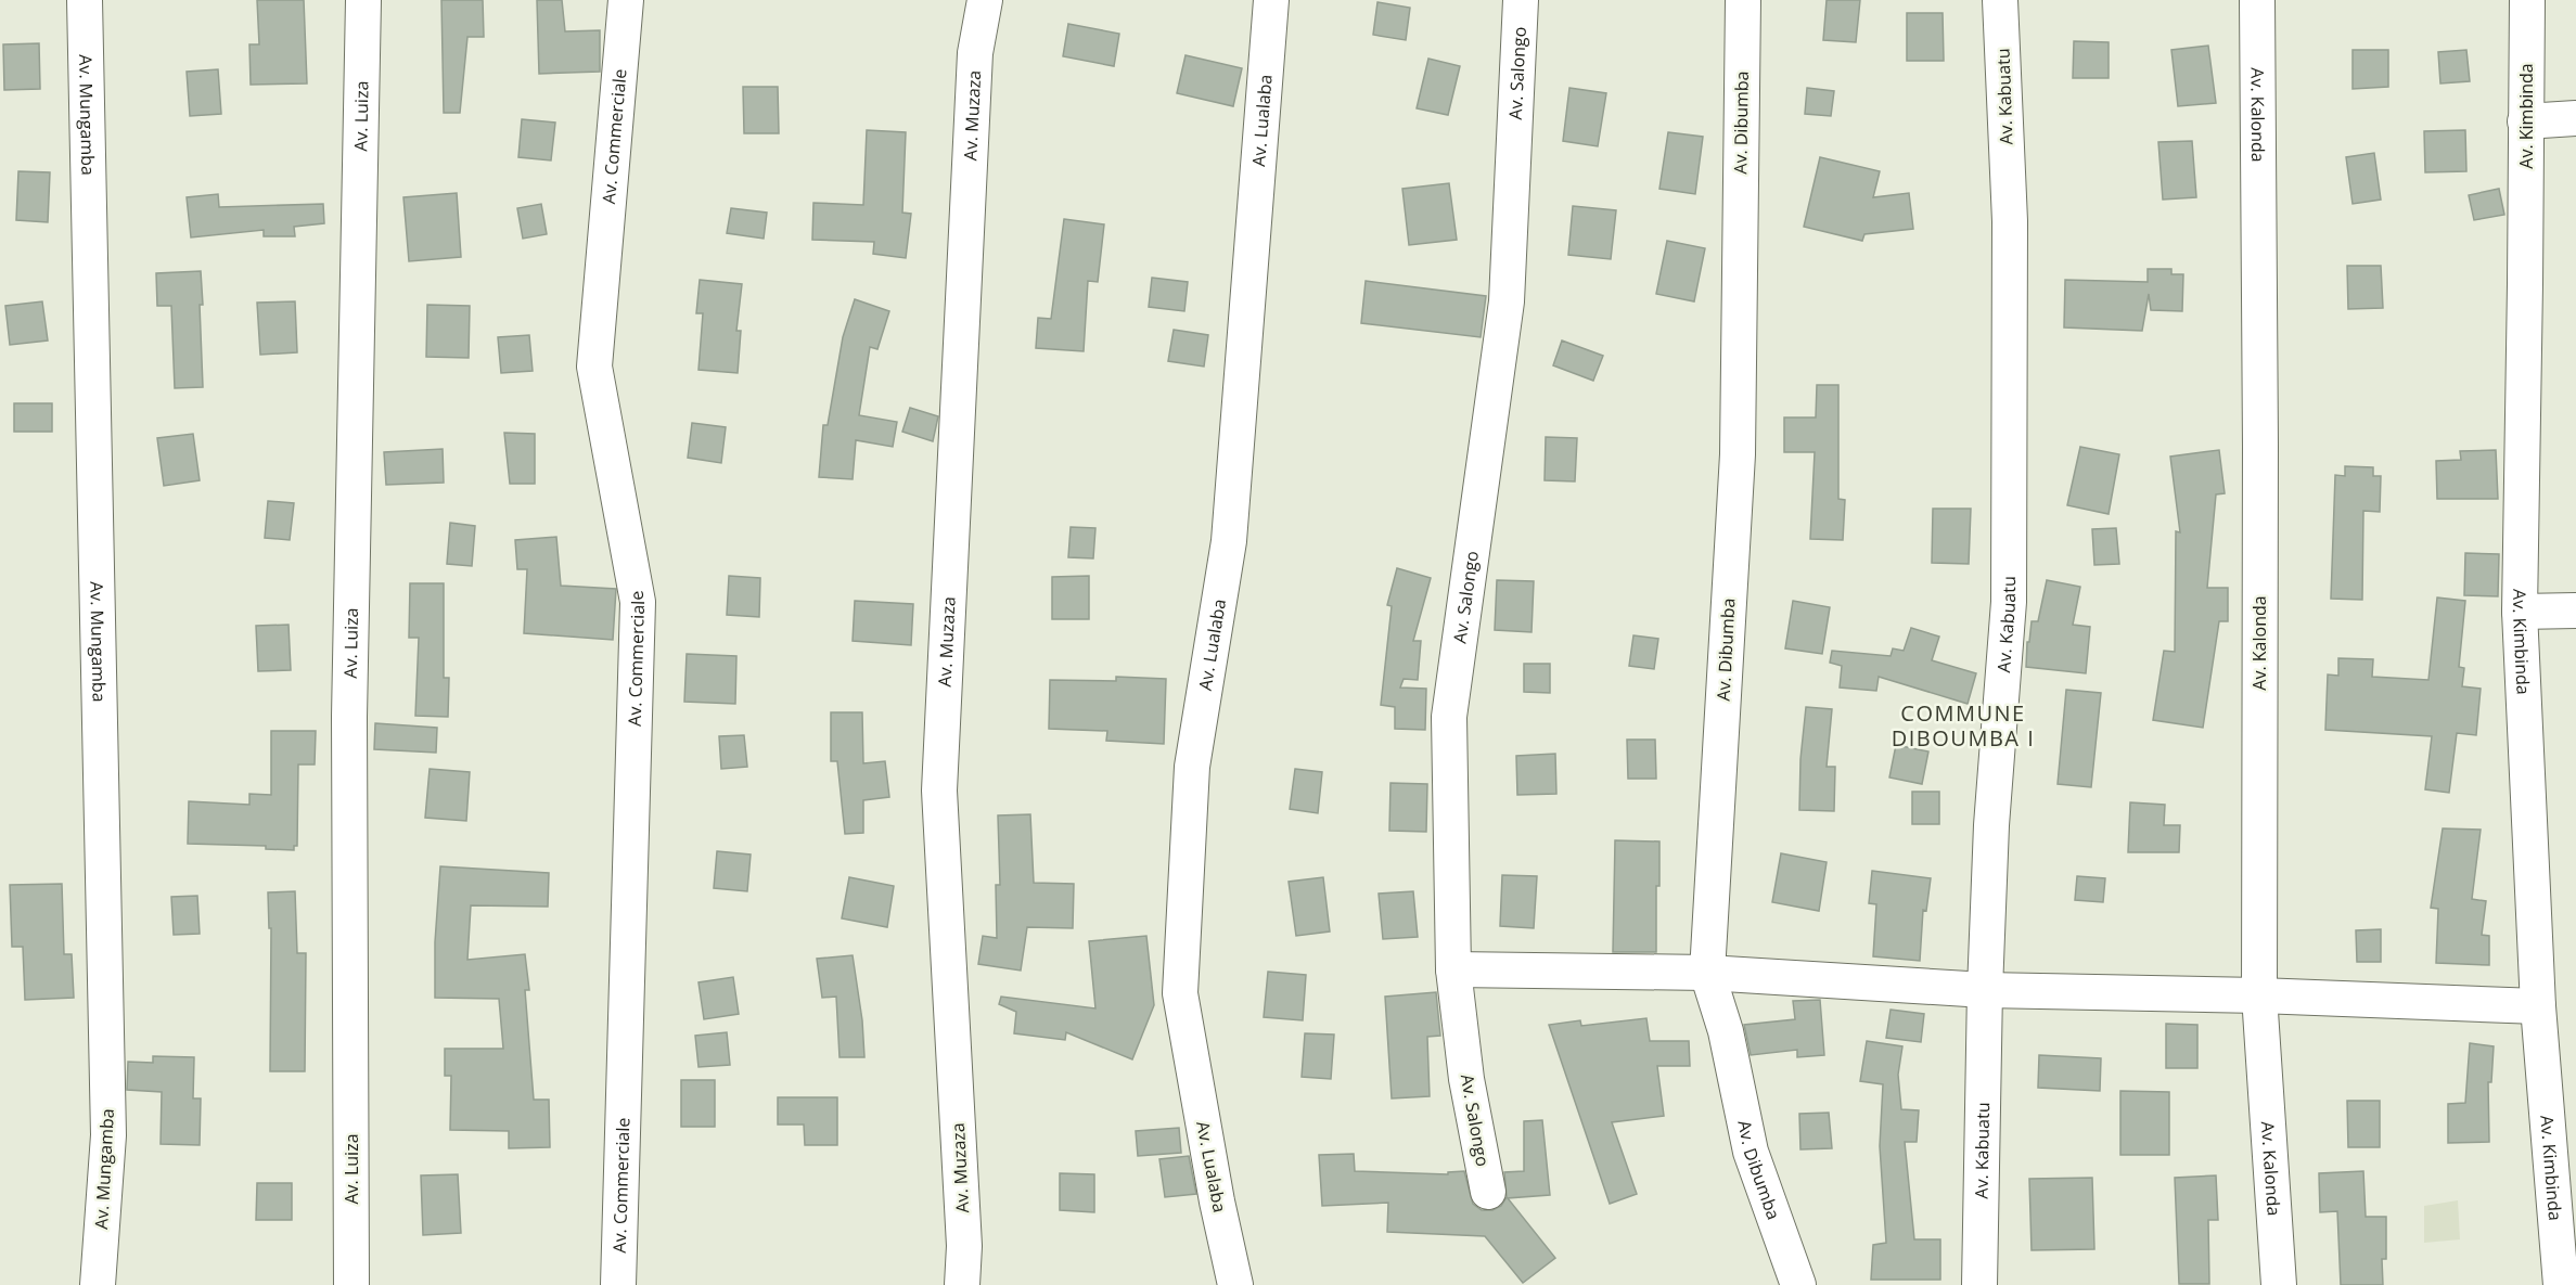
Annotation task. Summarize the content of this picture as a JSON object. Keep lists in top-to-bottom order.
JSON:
{
  "streets": {
    "street": [
      "Av. Salongo",
      "Av. Kabuatu",
      "Av. Mungamba",
      "Av. Luiza",
      "Av. Muzaza",
      "Av. Kalonda",
      "Av. Kimbinda",
      "Av. Lualaba",
      "Av. Dibumba",
      "Av. Commerciale"
    ]
  },
  "districts": ["COMMUNE DIBOUMBA I"]
}
